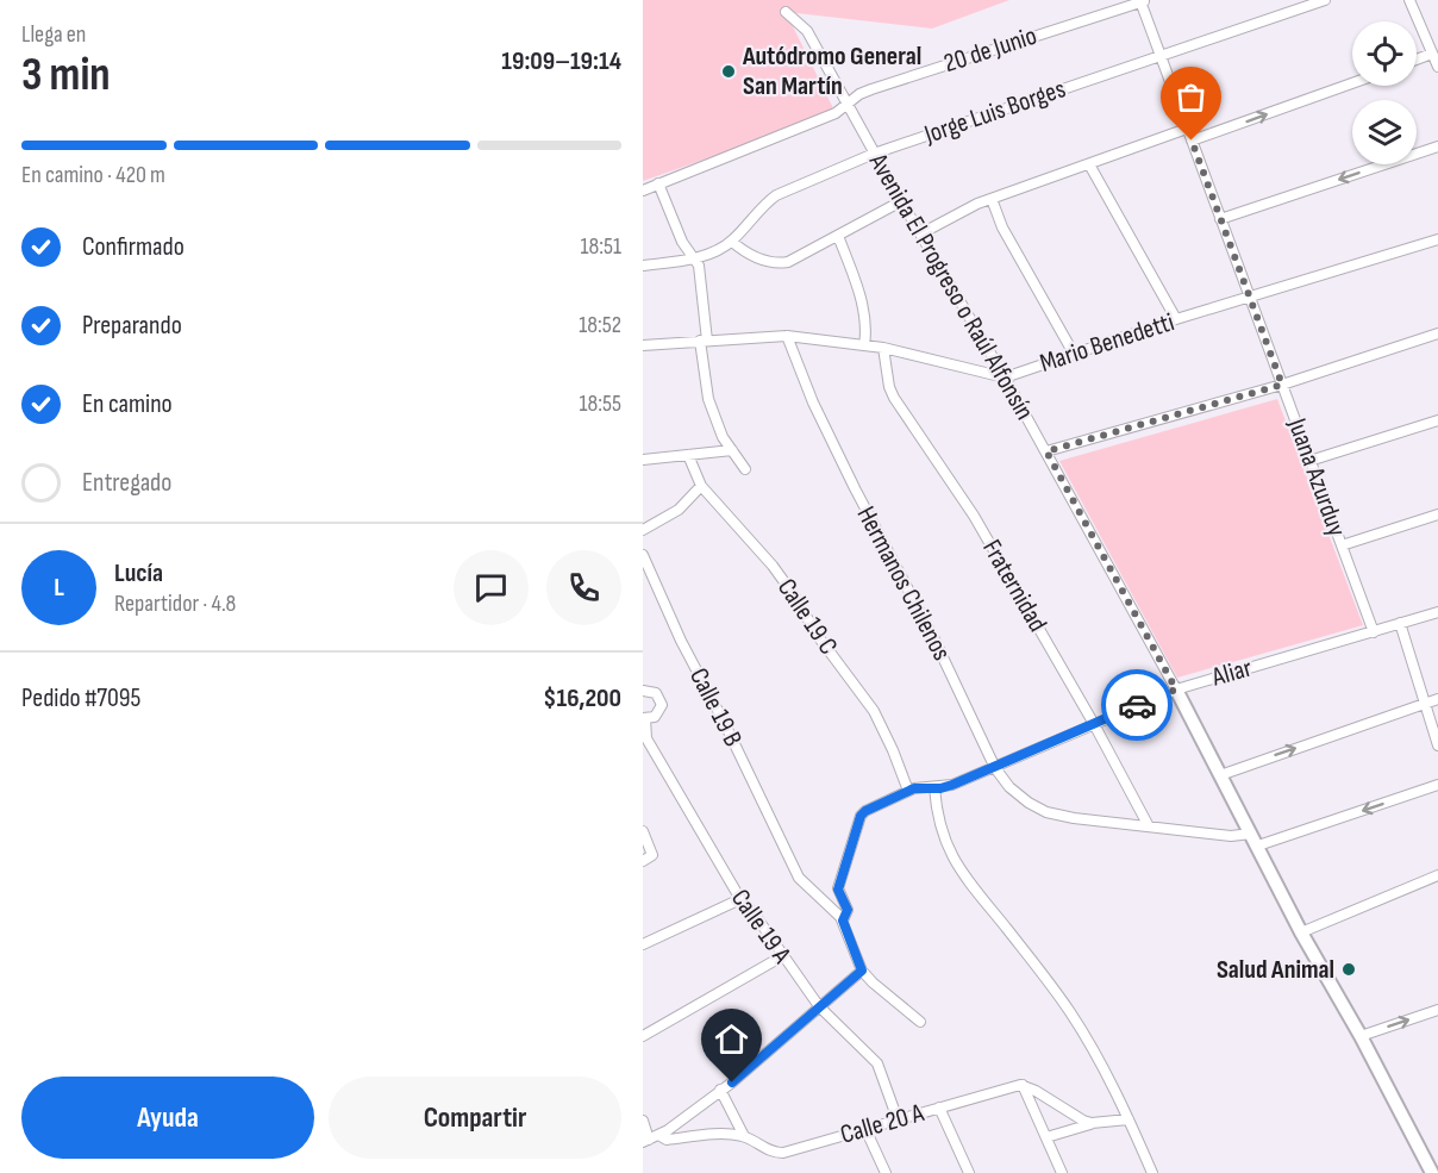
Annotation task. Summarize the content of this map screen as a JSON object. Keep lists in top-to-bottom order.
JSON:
{
  "streets": {
    "street": [
      "20 de Junio",
      "Jorge Luis Borges",
      "Avenida El Progreso o Raúl Alfonsín",
      "Mario Benedetti",
      "Juana Azurduy",
      "Hermanos Chilenos",
      "Fraternidad",
      "Calle 19 C",
      "Aliar",
      "Calle 19 B",
      "Calle 19 A",
      "Calle 20 A"
    ]
  },
  "crossings": [
    ["20 de Junio", "Avenida El Progreso o Raúl Alfonsín"],
    ["20 de Junio", "Juana Azurduy"],
    ["Jorge Luis Borges", "Avenida El Progreso o Raúl Alfonsín"],
    ["Jorge Luis Borges", "Juana Azurduy"],
    ["Avenida El Progreso o Raúl Alfonsín", "Mario Benedetti"],
    ["Avenida El Progreso o Raúl Alfonsín", "Aliar"],
    ["Mario Benedetti", "Juana Azurduy"],
    ["Mario Benedetti", "Hermanos Chilenos"],
    ["Mario Benedetti", "Fraternidad"],
    ["Juana Azurduy", "Aliar"],
    ["Hermanos Chilenos", "Fraternidad"],
    ["Hermanos Chilenos", "Aliar"],
    ["Fraternidad", "Aliar"],
    ["Calle 19 C", "Aliar"],
    ["Aliar", "Calle 19 B"],
    ["Calle 19 A", "Calle 20 A"]
  ],
  "places": ["Autódromo General San Martín", "Salud Animal"],
  "page": {
    "heading": ["3 min", "Llega en", "19:09–19:14"],
    "panel": [
      "Lucía",
      "Repartidor · 4.8",
      "Pedido #7095",
      "$16,200"
    ],
    "bar": "En camino · 420 m",
    "list": [
      ["Confirmado", "18:51"],
      ["Preparando", "18:52"],
      ["En camino", "18:55"],
      "Entregado"
    ],
    "round": "L",
    "buttons": ["Ayuda", "Compartir"]
  }
}
